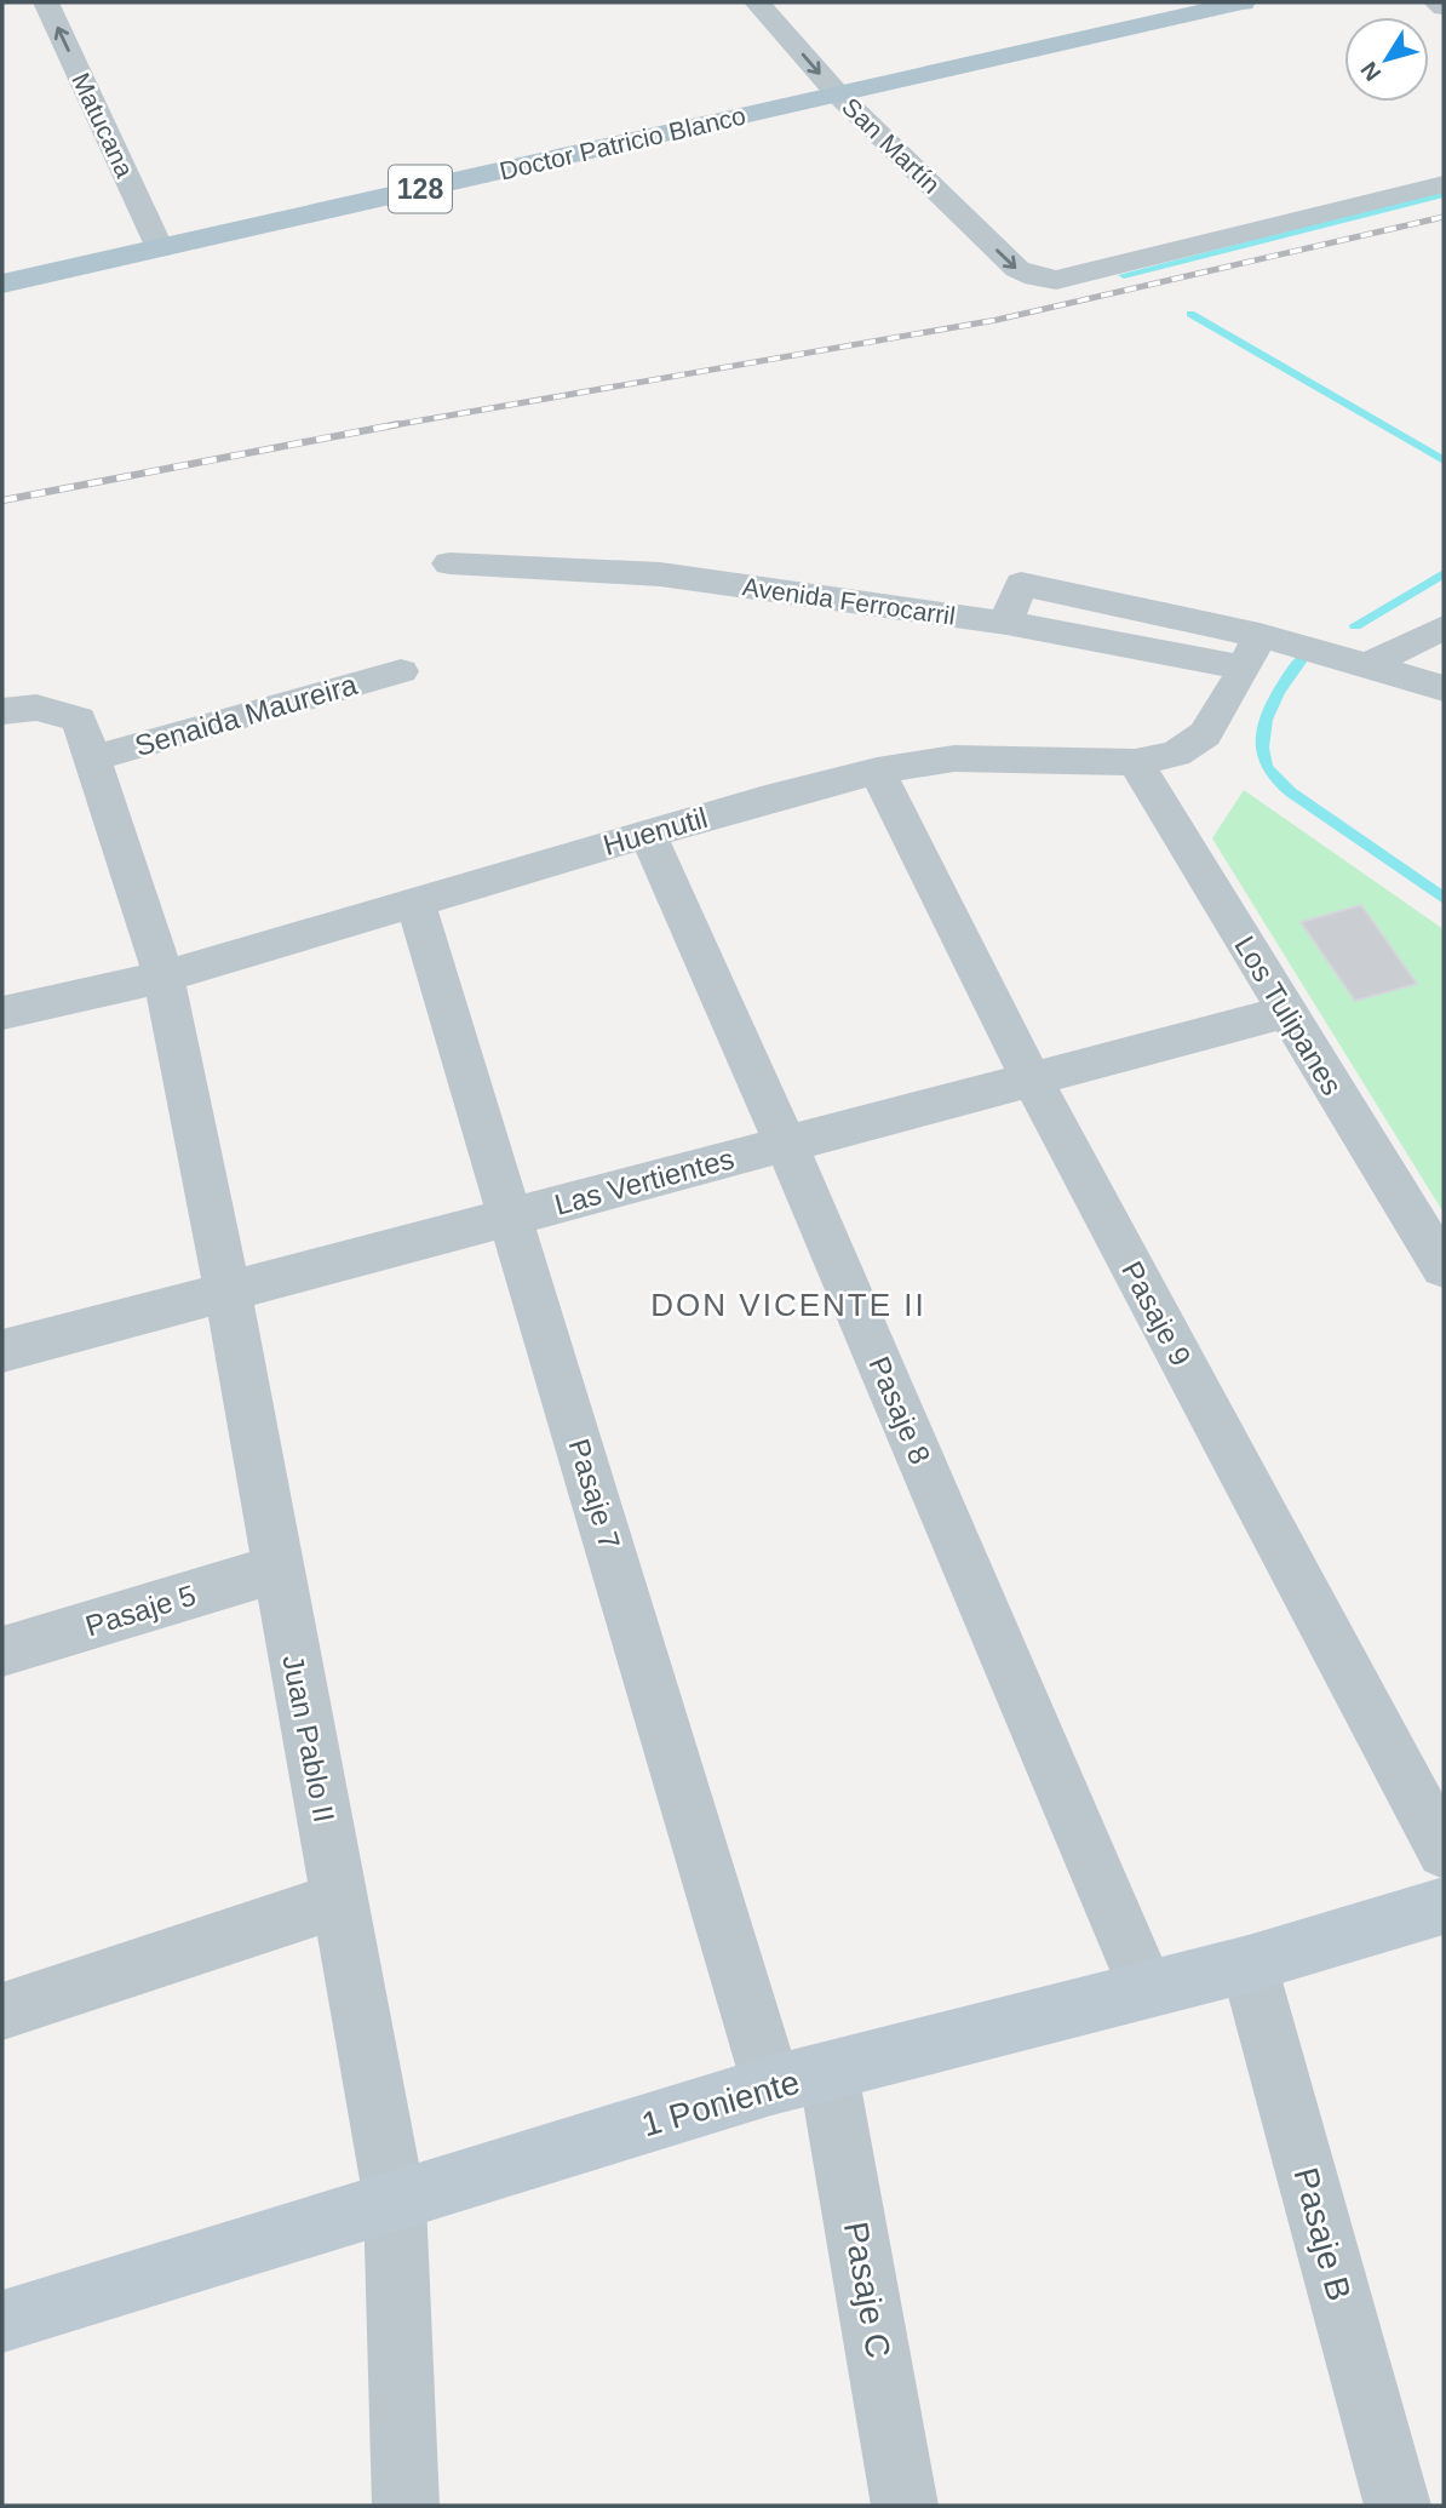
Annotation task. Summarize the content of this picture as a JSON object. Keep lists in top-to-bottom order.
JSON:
{
  "streets": {
    "main road": ["Doctor Patricio Blanco", "128"],
    "street": [
      "Matucana",
      "San Martín",
      "Avenida Ferrocarril",
      "Senaida Maureira",
      "Huenutil",
      "Los Tulipanes",
      "Las Vertientes",
      "Pasaje 9",
      "Pasaje 8",
      "Pasaje 7",
      "Pasaje 5",
      "Juan Pablo II",
      "1 Poniente",
      "Pasaje B",
      "Pasaje C"
    ]
  },
  "crossings": [
    ["Matucana", "Doctor Patricio Blanco"],
    ["Doctor Patricio Blanco", "San Martín"],
    ["Avenida Ferrocarril", "Huenutil"],
    ["Senaida Maureira", "Juan Pablo II"],
    ["Huenutil", "Los Tulipanes"],
    ["Huenutil", "Pasaje 9"],
    ["Huenutil", "Pasaje 8"],
    ["Huenutil", "Pasaje 7"],
    ["Huenutil", "Juan Pablo II"],
    ["Los Tulipanes", "Las Vertientes"],
    ["Las Vertientes", "Pasaje 9"],
    ["Las Vertientes", "Pasaje 8"],
    ["Las Vertientes", "Pasaje 7"],
    ["Las Vertientes", "Juan Pablo II"],
    ["Pasaje 8", "1 Poniente"],
    ["Pasaje 7", "1 Poniente"],
    ["Pasaje 7", "Pasaje C"],
    ["Pasaje 5", "Juan Pablo II"],
    ["Juan Pablo II", "1 Poniente"],
    ["1 Poniente", "Pasaje B"],
    ["1 Poniente", "Pasaje C"]
  ],
  "one_way": ["Matucana", "San Martín"],
  "districts": ["DON VICENTE II"],
  "north": "bottom left"
}
